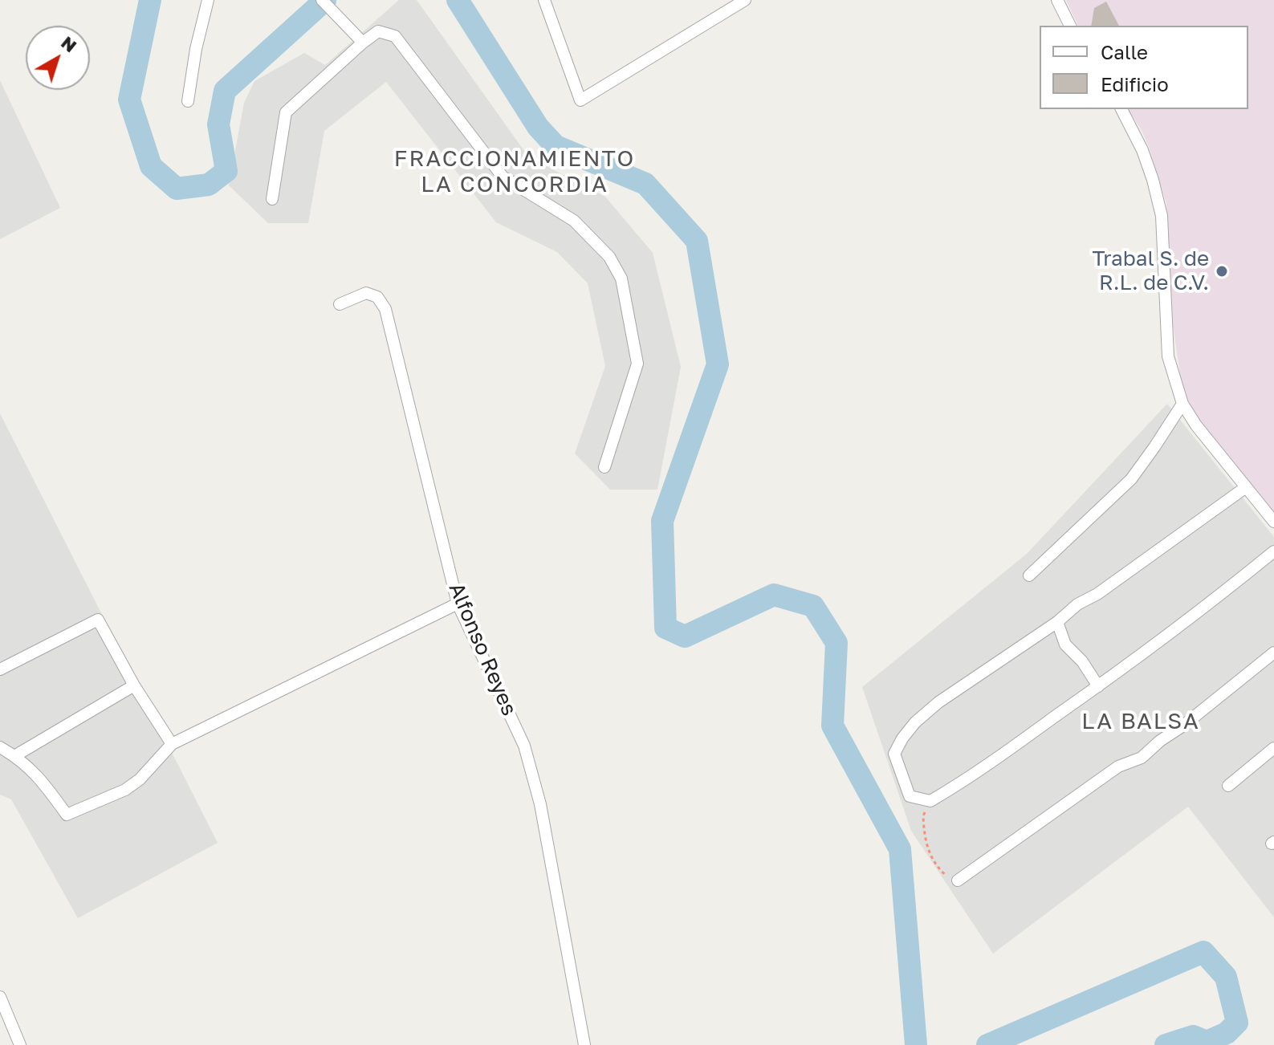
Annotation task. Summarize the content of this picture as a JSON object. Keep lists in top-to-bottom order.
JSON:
{
  "streets": {
    "street": ["Alfonso Reyes"]
  },
  "districts": ["FRACCIONAMIENTO LA CONCORDIA", "LA BALSA"],
  "places": ["Trabal S. de R.L. de C.V."],
  "legend": ["Calle", "Edificio"],
  "north": "top right"
}
